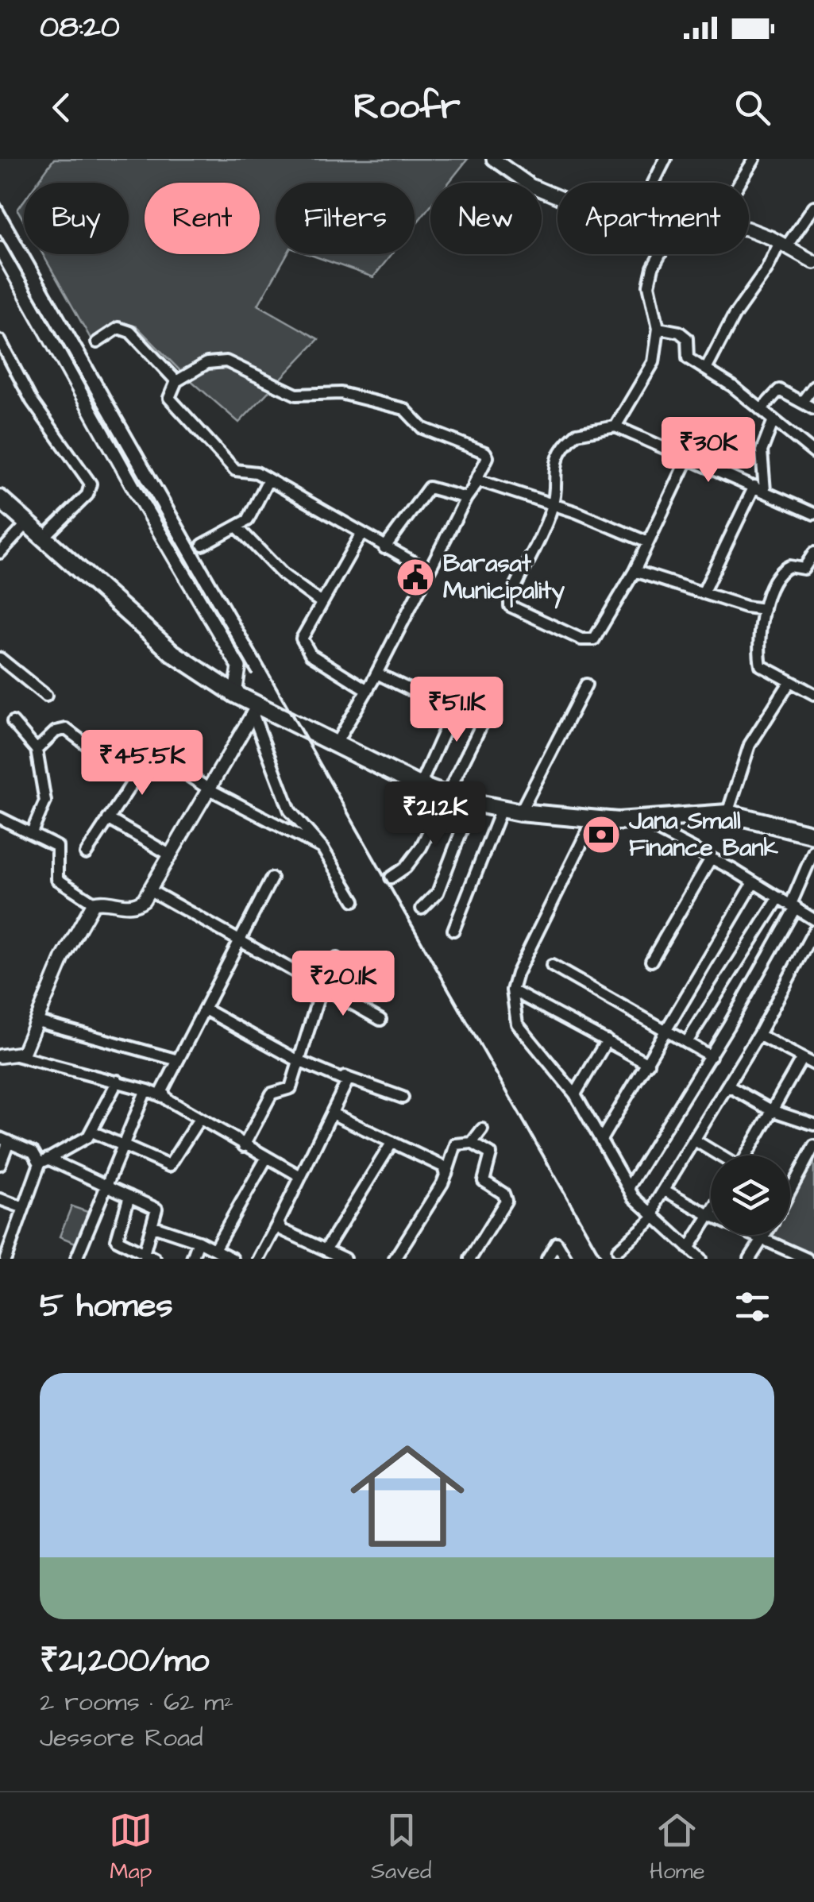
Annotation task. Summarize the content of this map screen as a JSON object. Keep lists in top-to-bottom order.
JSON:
{
  "places": {
    "public building": ["Barasat Municipality"],
    "bank": ["Jana Small Finance Bank"]
  },
  "page": {
    "status": "08:20",
    "header": "Roofr",
    "chip": [
      "Buy",
      "Rent",
      "Filters",
      "New",
      "Apartment"
    ],
    "price": [
      "₹30K",
      "₹51.1K",
      "₹45.5K",
      "₹21.2K",
      "₹20.1K"
    ],
    "heading": "5 homes",
    "list": [
      {
        "name": "₹21,200/mo",
        "note": "2 rooms · 62 m² · Jessore Road"
      }
    ],
    "tabs": ["Map", "Saved", "Home"]
  }
}
